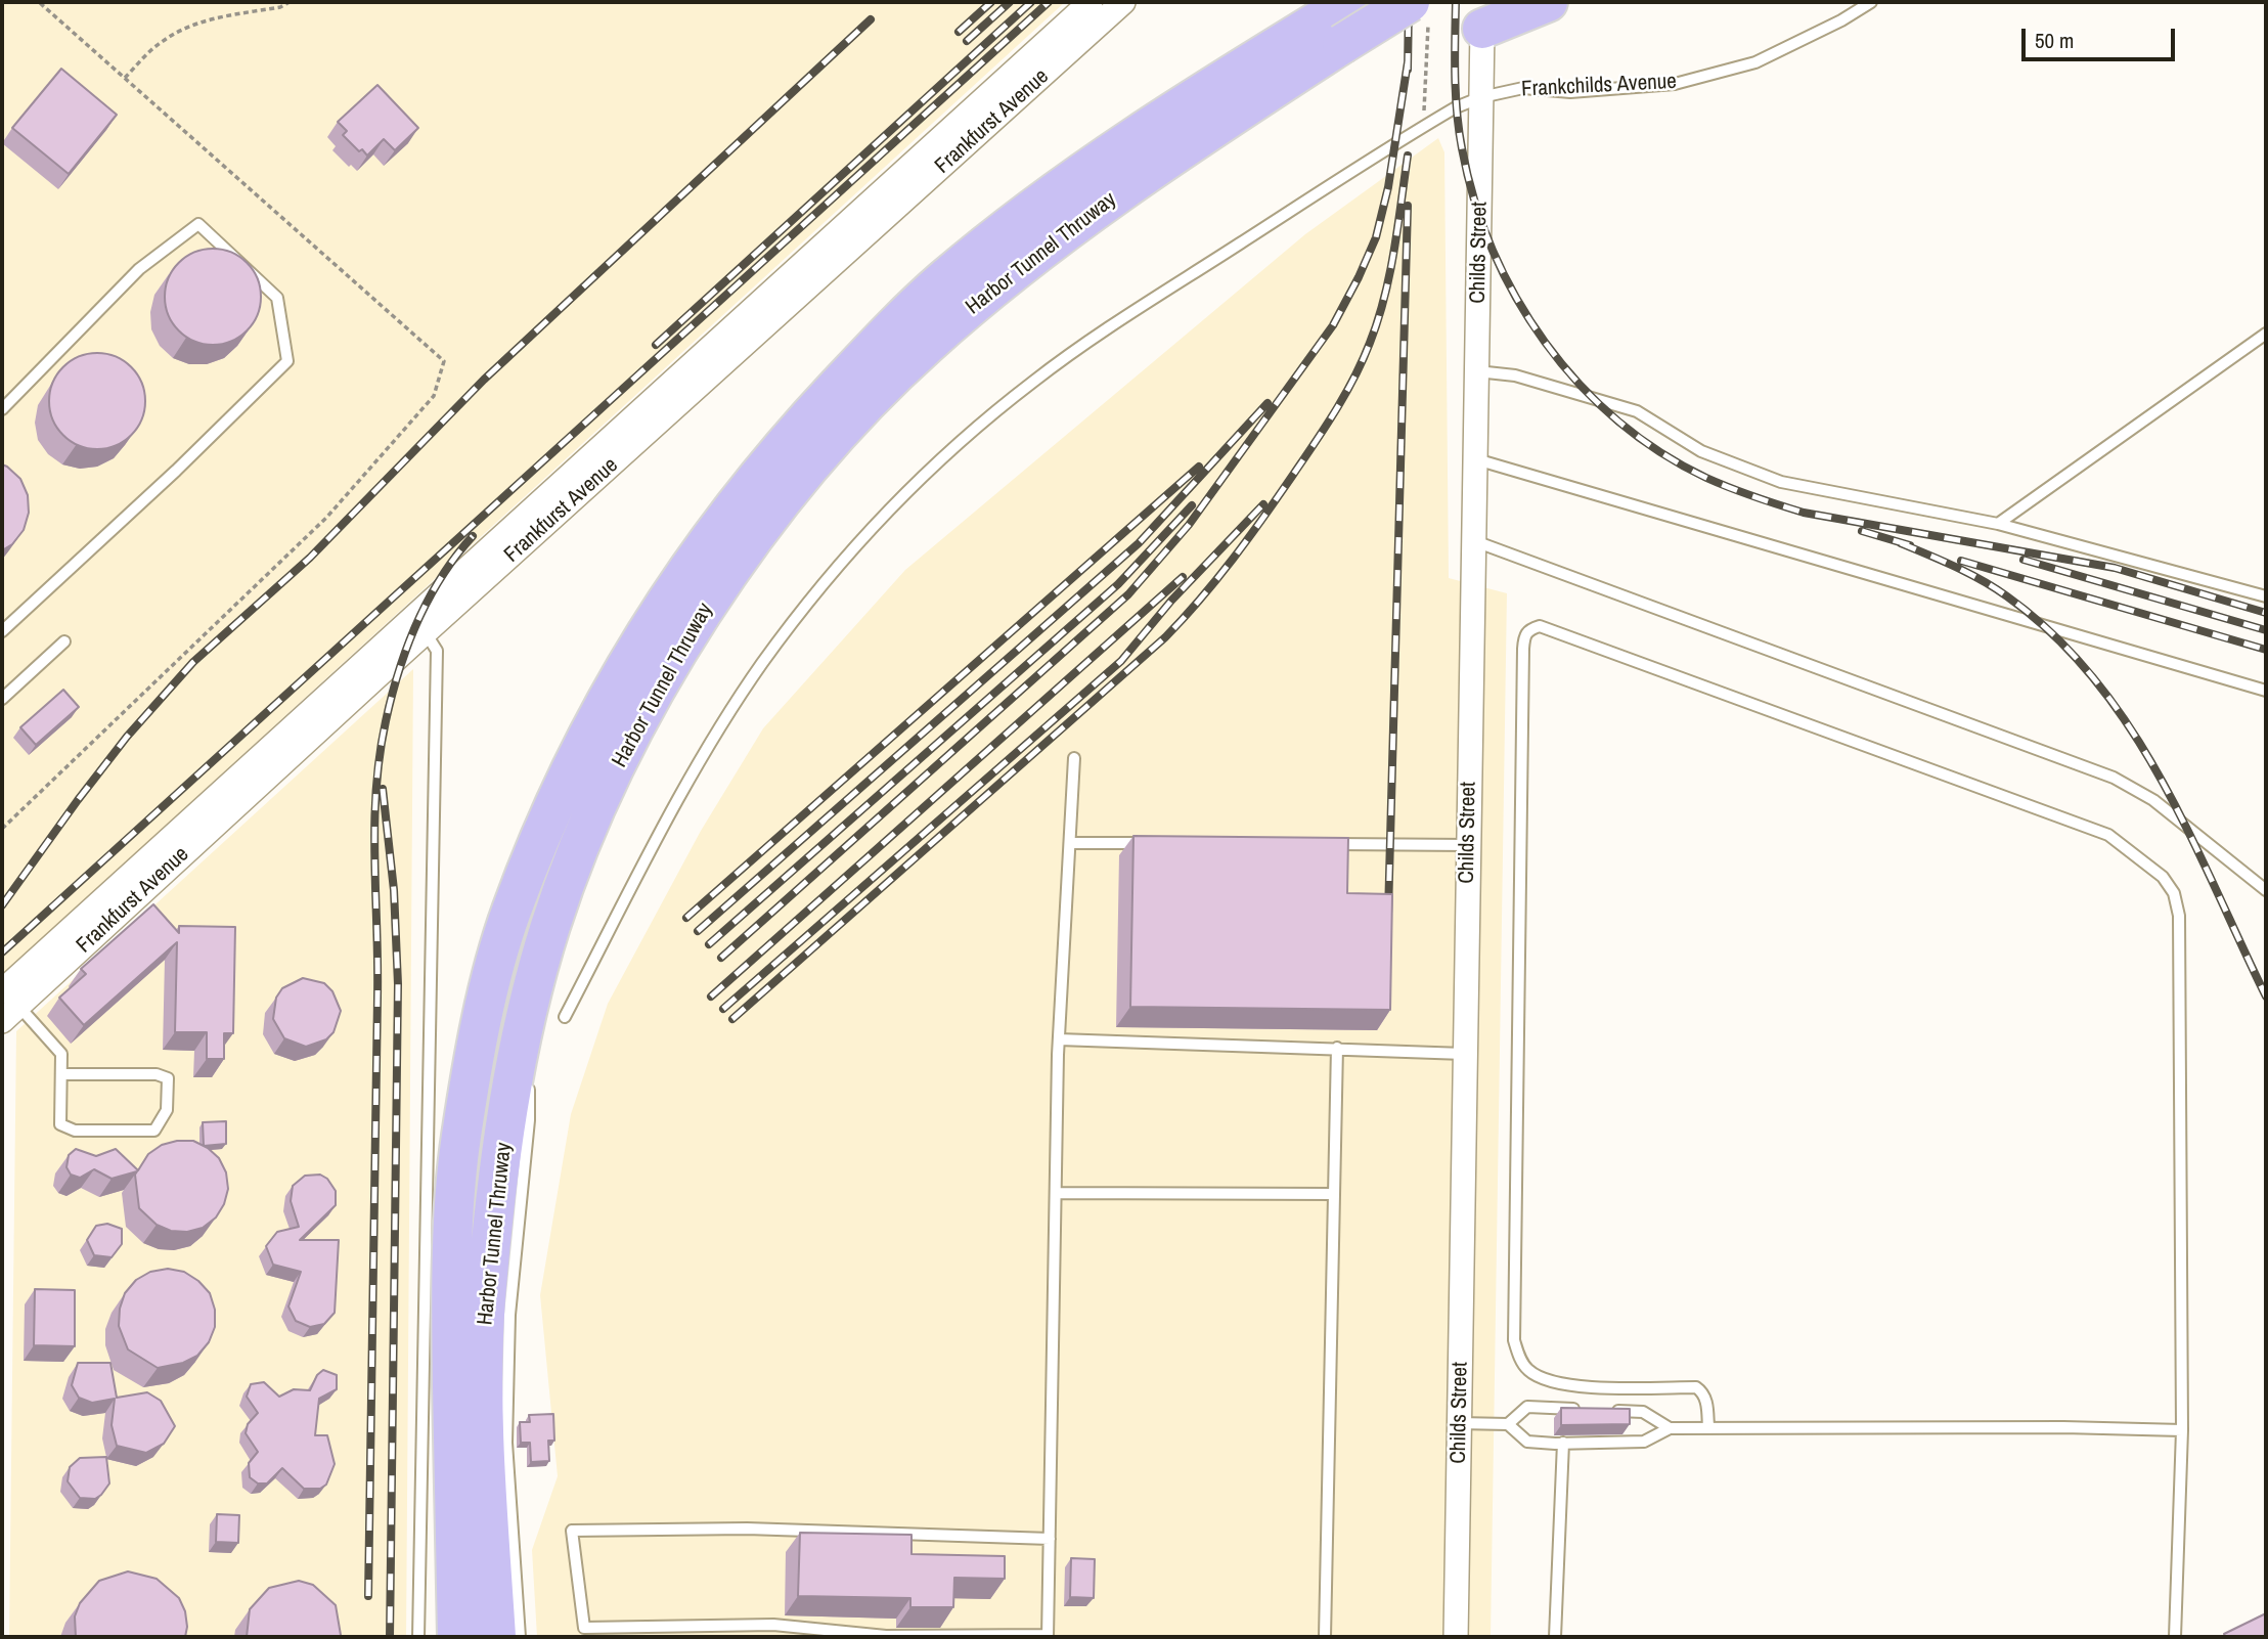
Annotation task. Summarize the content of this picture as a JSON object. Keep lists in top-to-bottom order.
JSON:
{
  "streets": {
    "highway": ["Harbor Tunnel Thruway"],
    "street": ["Frankfurst Avenue", "Childs Street"],
    "lane": ["Frankchilds Avenue"]
  },
  "crossings": [
    ["Frankchilds Avenue", "Childs Street"],
    ["Frankchilds Avenue", "Harbor Tunnel Thruway"]
  ],
  "scale_bar": "50 m"
}
